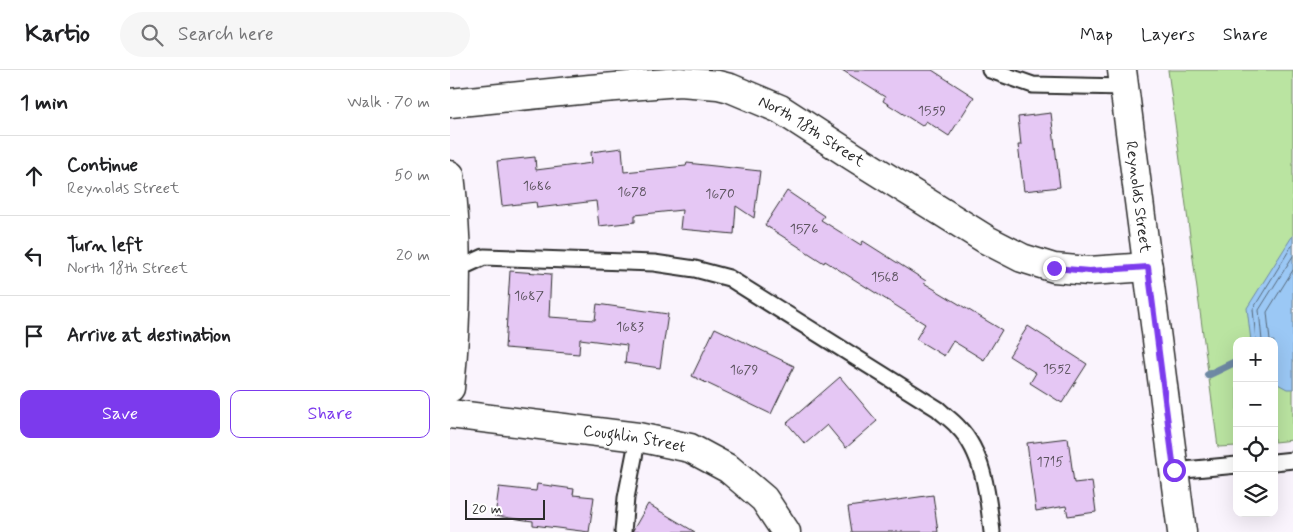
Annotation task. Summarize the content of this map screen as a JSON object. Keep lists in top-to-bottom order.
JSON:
{
  "streets": {
    "street": ["North 18th Street", "Reynolds Street", "Coughlin Street"]
  },
  "crossings": [
    ["North 18th Street", "Reynolds Street"]
  ],
  "house_numbers": [
    "1559",
    "1686",
    "1678",
    "1670",
    "1576",
    "1568",
    "1687",
    "1683",
    "1552",
    "1679",
    "1715"
  ],
  "scale_bar": "20 m",
  "page": {
    "header": "Kartio",
    "search": "Search here",
    "nav": ["Map", "Layers", "Share"],
    "heading": ["1 min", "Walk · 70 m"],
    "list": [
      ["Continue", "Reynolds Street", "50 m"],
      ["Turn left", "North 18th Street", "20 m"],
      "Arrive at destination"
    ],
    "map_buttons": ["+", "−"],
    "buttons": ["Save", "Share"],
    "scale": "20 m"
  }
}
